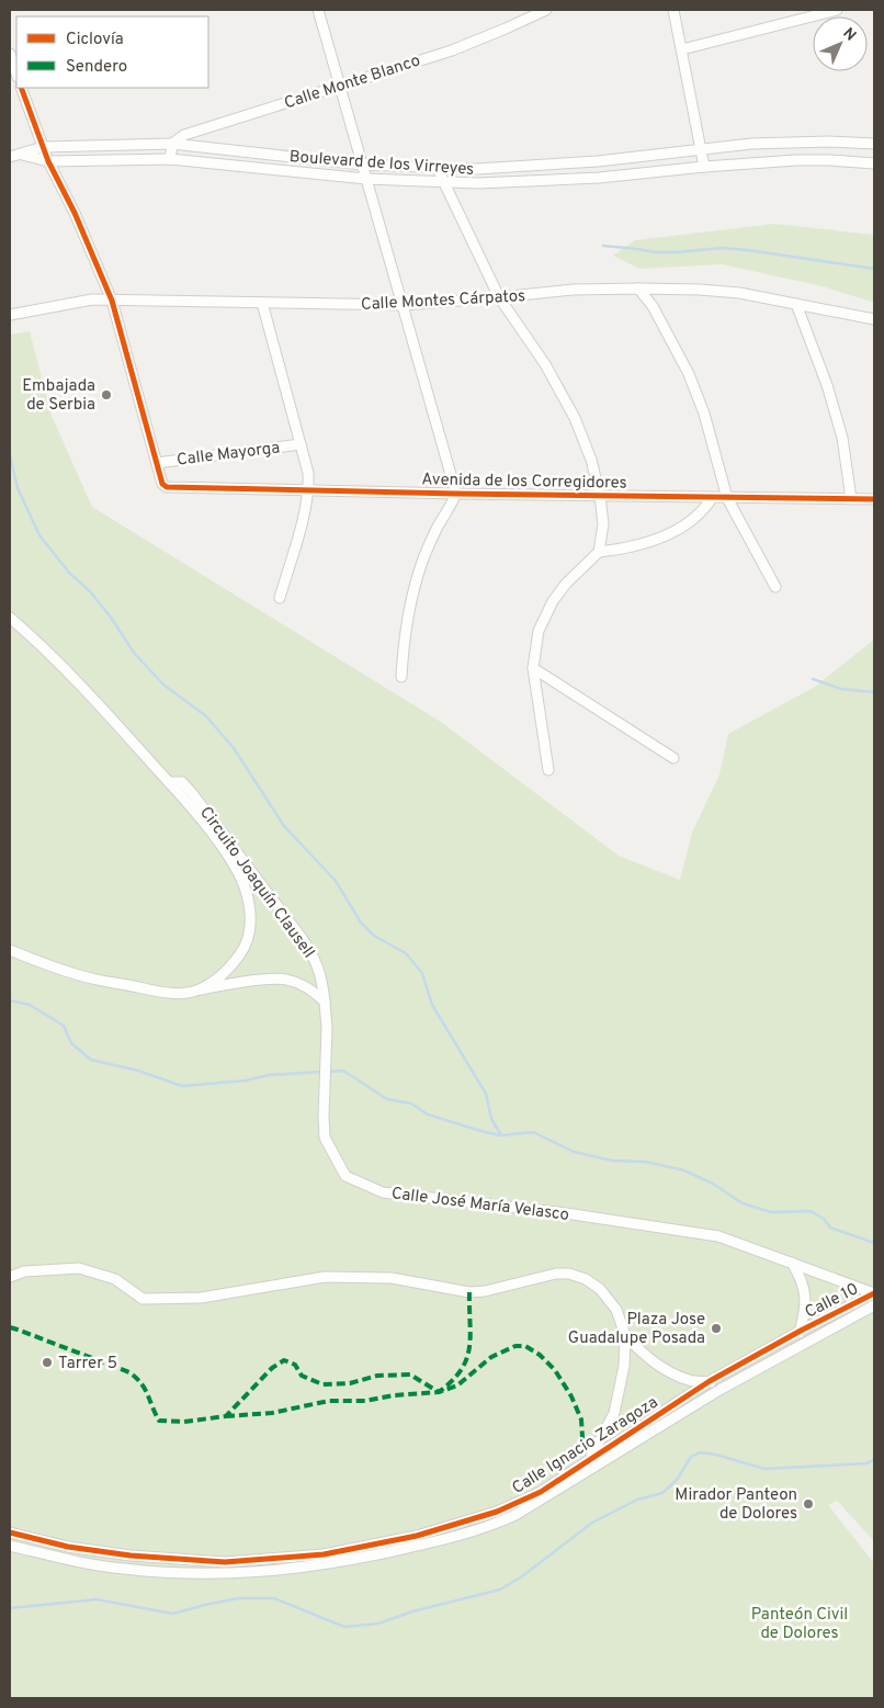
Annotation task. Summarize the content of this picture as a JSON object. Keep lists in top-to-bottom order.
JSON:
{
  "streets": {
    "street": [
      "Calle Monte Blanco",
      "Boulevard de los Virreyes",
      "Calle Montes Cárpatos",
      "Calle Mayorga",
      "Avenida de los Corregidores",
      "Circuito Joaquín Clausell",
      "Calle José María Velasco",
      "Calle 10",
      "Calle Ignacio Zaragoza"
    ]
  },
  "crossings": [
    ["Calle Monte Blanco", "Boulevard de los Virreyes"],
    ["Calle Mayorga", "Avenida de los Corregidores"],
    ["Circuito Joaquín Clausell", "Calle José María Velasco"],
    ["Calle José María Velasco", "Calle 10"],
    ["Calle 10", "Calle Ignacio Zaragoza"]
  ],
  "parks": ["Panteón Civil de Dolores"],
  "places": [
    "Embajada de Serbia",
    "Plaza Jose Guadalupe Posada",
    "Tarrer 5",
    "Mirador Panteon de Dolores"
  ],
  "legend": ["Ciclovía", "Sendero"],
  "north": "top right"
}
